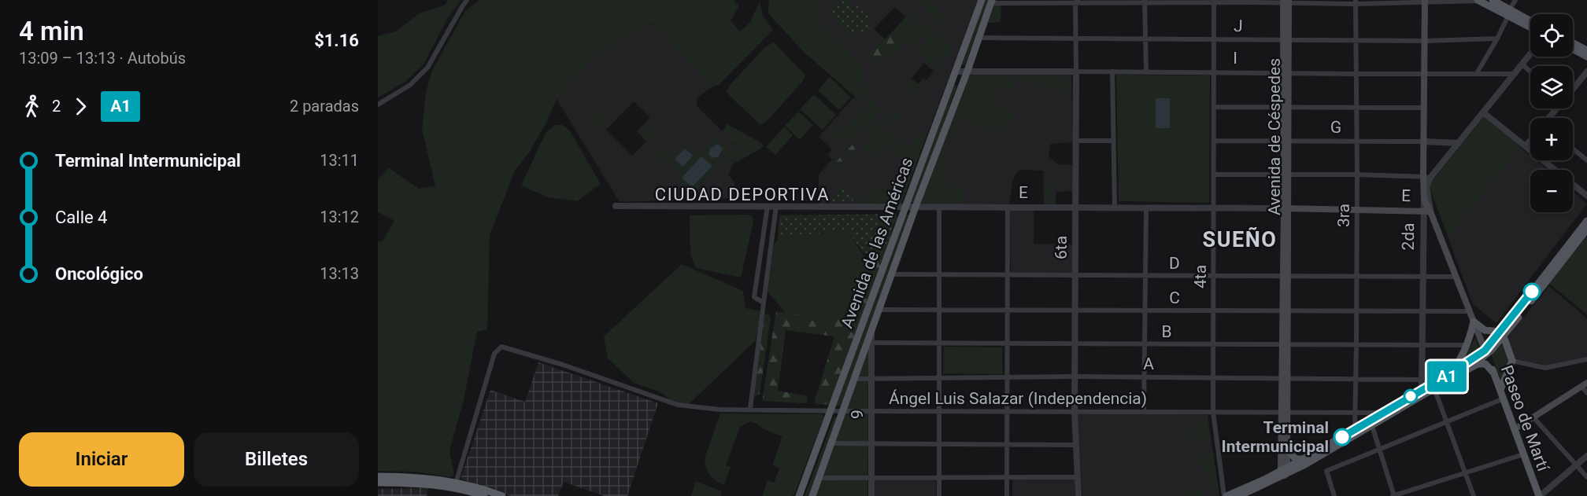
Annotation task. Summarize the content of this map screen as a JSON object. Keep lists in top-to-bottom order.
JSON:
{
  "streets": {
    "main road": [
      "Avenida de Céspedes",
      "E",
      "2da",
      "Avenida de las Américas",
      "Paseo de Martí"
    ],
    "street": [
      "J",
      "I",
      "G",
      "3ra",
      "6ta",
      "D",
      "4ta",
      "C",
      "B",
      "A",
      "Ángel Luis Salazar (Independencia)",
      "9"
    ]
  },
  "crossings": [
    ["J", "Avenida de Céspedes"],
    ["J", "3ra"],
    ["J", "2da"],
    ["J", "Avenida de las Américas"],
    ["J", "6ta"],
    ["J", "4ta"],
    ["I", "Avenida de Céspedes"],
    ["I", "3ra"],
    ["I", "2da"],
    ["I", "Avenida de las Américas"],
    ["I", "6ta"],
    ["I", "4ta"],
    ["G", "Avenida de Céspedes"],
    ["G", "3ra"],
    ["G", "2da"],
    ["G", "4ta"],
    ["Avenida de Céspedes", "E"],
    ["Avenida de Céspedes", "D"],
    ["Avenida de Céspedes", "C"],
    ["Avenida de Céspedes", "B"],
    ["Avenida de Céspedes", "A"],
    ["Avenida de Céspedes", "Ángel Luis Salazar (Independencia)"],
    ["E", "3ra"],
    ["E", "2da"],
    ["E", "Avenida de las Américas"],
    ["E", "6ta"],
    ["E", "4ta"],
    ["3ra", "D"],
    ["3ra", "C"],
    ["3ra", "B"],
    ["3ra", "A"],
    ["3ra", "Ángel Luis Salazar (Independencia)"],
    ["2da", "D"],
    ["2da", "C"],
    ["2da", "B"],
    ["2da", "A"],
    ["Avenida de las Américas", "D"],
    ["Avenida de las Américas", "C"],
    ["Avenida de las Américas", "B"],
    ["Avenida de las Américas", "A"],
    ["Avenida de las Américas", "Ángel Luis Salazar (Independencia)"],
    ["Avenida de las Américas", "9"],
    ["6ta", "D"],
    ["6ta", "C"],
    ["6ta", "B"],
    ["6ta", "A"],
    ["6ta", "Ángel Luis Salazar (Independencia)"],
    ["D", "4ta"],
    ["4ta", "C"],
    ["4ta", "B"],
    ["4ta", "A"],
    ["4ta", "Ángel Luis Salazar (Independencia)"],
    ["B", "9"],
    ["A", "9"],
    ["Ángel Luis Salazar (Independencia)", "9"]
  ],
  "districts": ["CIUDAD DEPORTIVA", "SUEÑO"],
  "places": ["Terminal Intermunicipal"],
  "lines": ["bus line A1"],
  "page": {
    "heading": ["4 min", "13:09 – 13:13 · Autobús", "$1.16"],
    "on_map": "A1",
    "map_buttons": ["+", "−"],
    "legs": ["2", "A1", "2 paradas"],
    "list": [
      {
        "name": "Terminal Intermunicipal",
        "value": "13:11"
      },
      {
        "name": "Calle 4",
        "value": "13:12"
      },
      {
        "name": "Oncológico",
        "value": "13:13"
      }
    ],
    "buttons": ["Iniciar", "Billetes"]
  }
}
